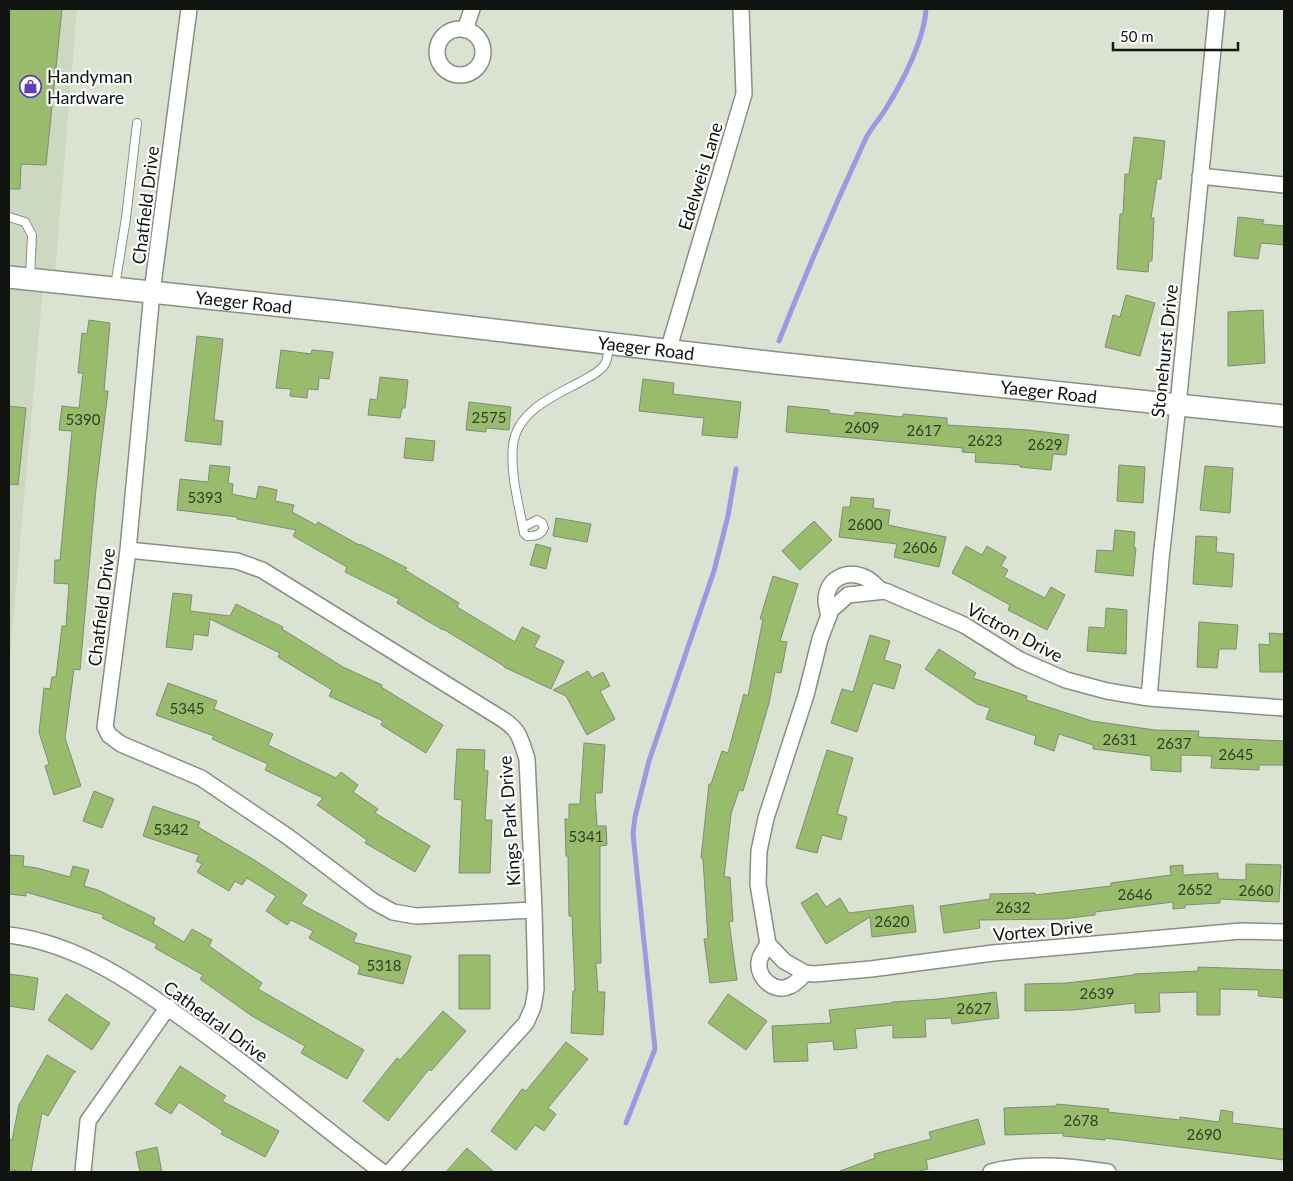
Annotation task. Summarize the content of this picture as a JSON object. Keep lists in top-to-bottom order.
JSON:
{
  "streets": {
    "street": [
      "Edelweis Lane",
      "Chatfield Drive",
      "Yaeger Road",
      "Stonehurst Drive",
      "Victron Drive",
      "Kings Park Drive",
      "Vortex Drive",
      "Cathedral Drive"
    ]
  },
  "crossings": [
    ["Edelweis Lane", "Yaeger Road"],
    ["Chatfield Drive", "Yaeger Road"],
    ["Chatfield Drive", "Kings Park Drive"],
    ["Yaeger Road", "Stonehurst Drive"],
    ["Stonehurst Drive", "Victron Drive"]
  ],
  "places": {
    "shop": ["Handyman Hardware"]
  },
  "house_numbers": [
    "2575",
    "5390",
    "2609",
    "2617",
    "2623",
    "2629",
    "5393",
    "2600",
    "2606",
    "5345",
    "2631",
    "2637",
    "2645",
    "5342",
    "5341",
    "2652",
    "2660",
    "2646",
    "2632",
    "2620",
    "5318",
    "2639",
    "2627",
    "2678",
    "2690"
  ],
  "scale_bar": "50 m"
}
